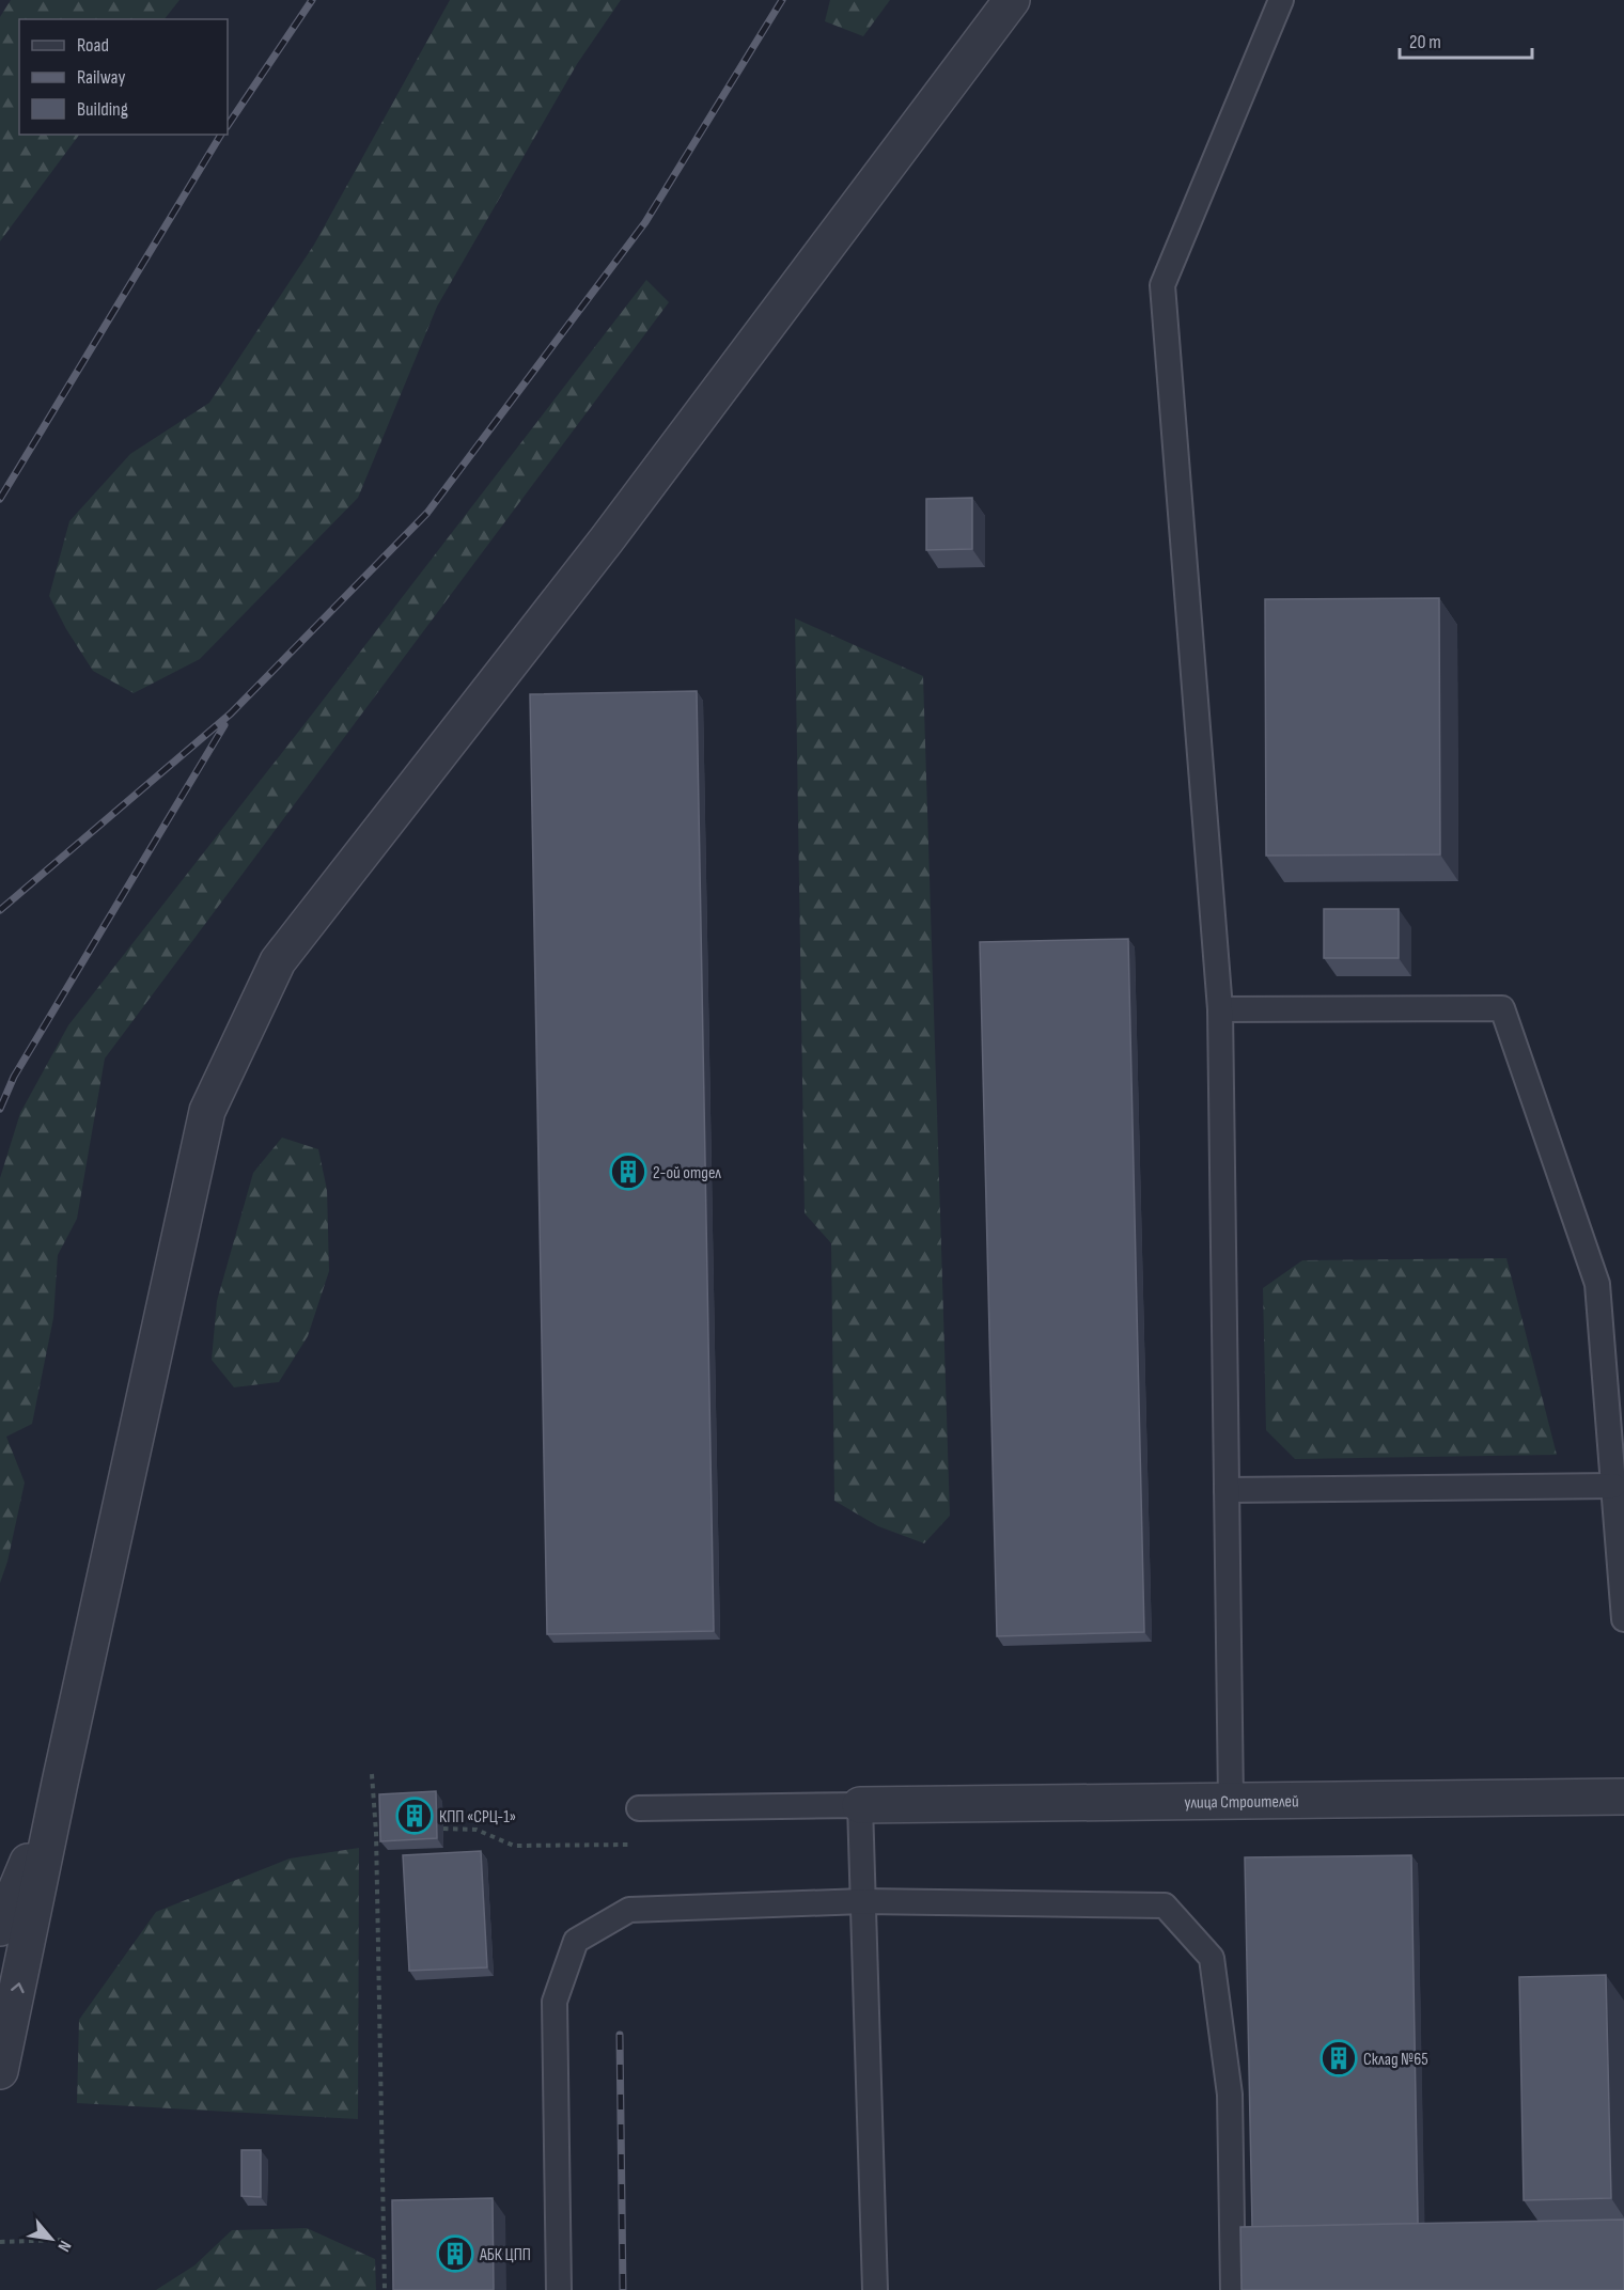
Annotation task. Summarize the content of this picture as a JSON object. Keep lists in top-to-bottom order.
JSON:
{
  "streets": {
    "street": ["улица Строителей"]
  },
  "places": {
    "building": [
      "2-ой отдел",
      "КПП «СРЦ-1»",
      "Склад №65",
      "АБК ЦПП"
    ]
  },
  "legend": ["Road", "Railway", "Building"],
  "scale_bar": "20 m",
  "north": "bottom right"
}
